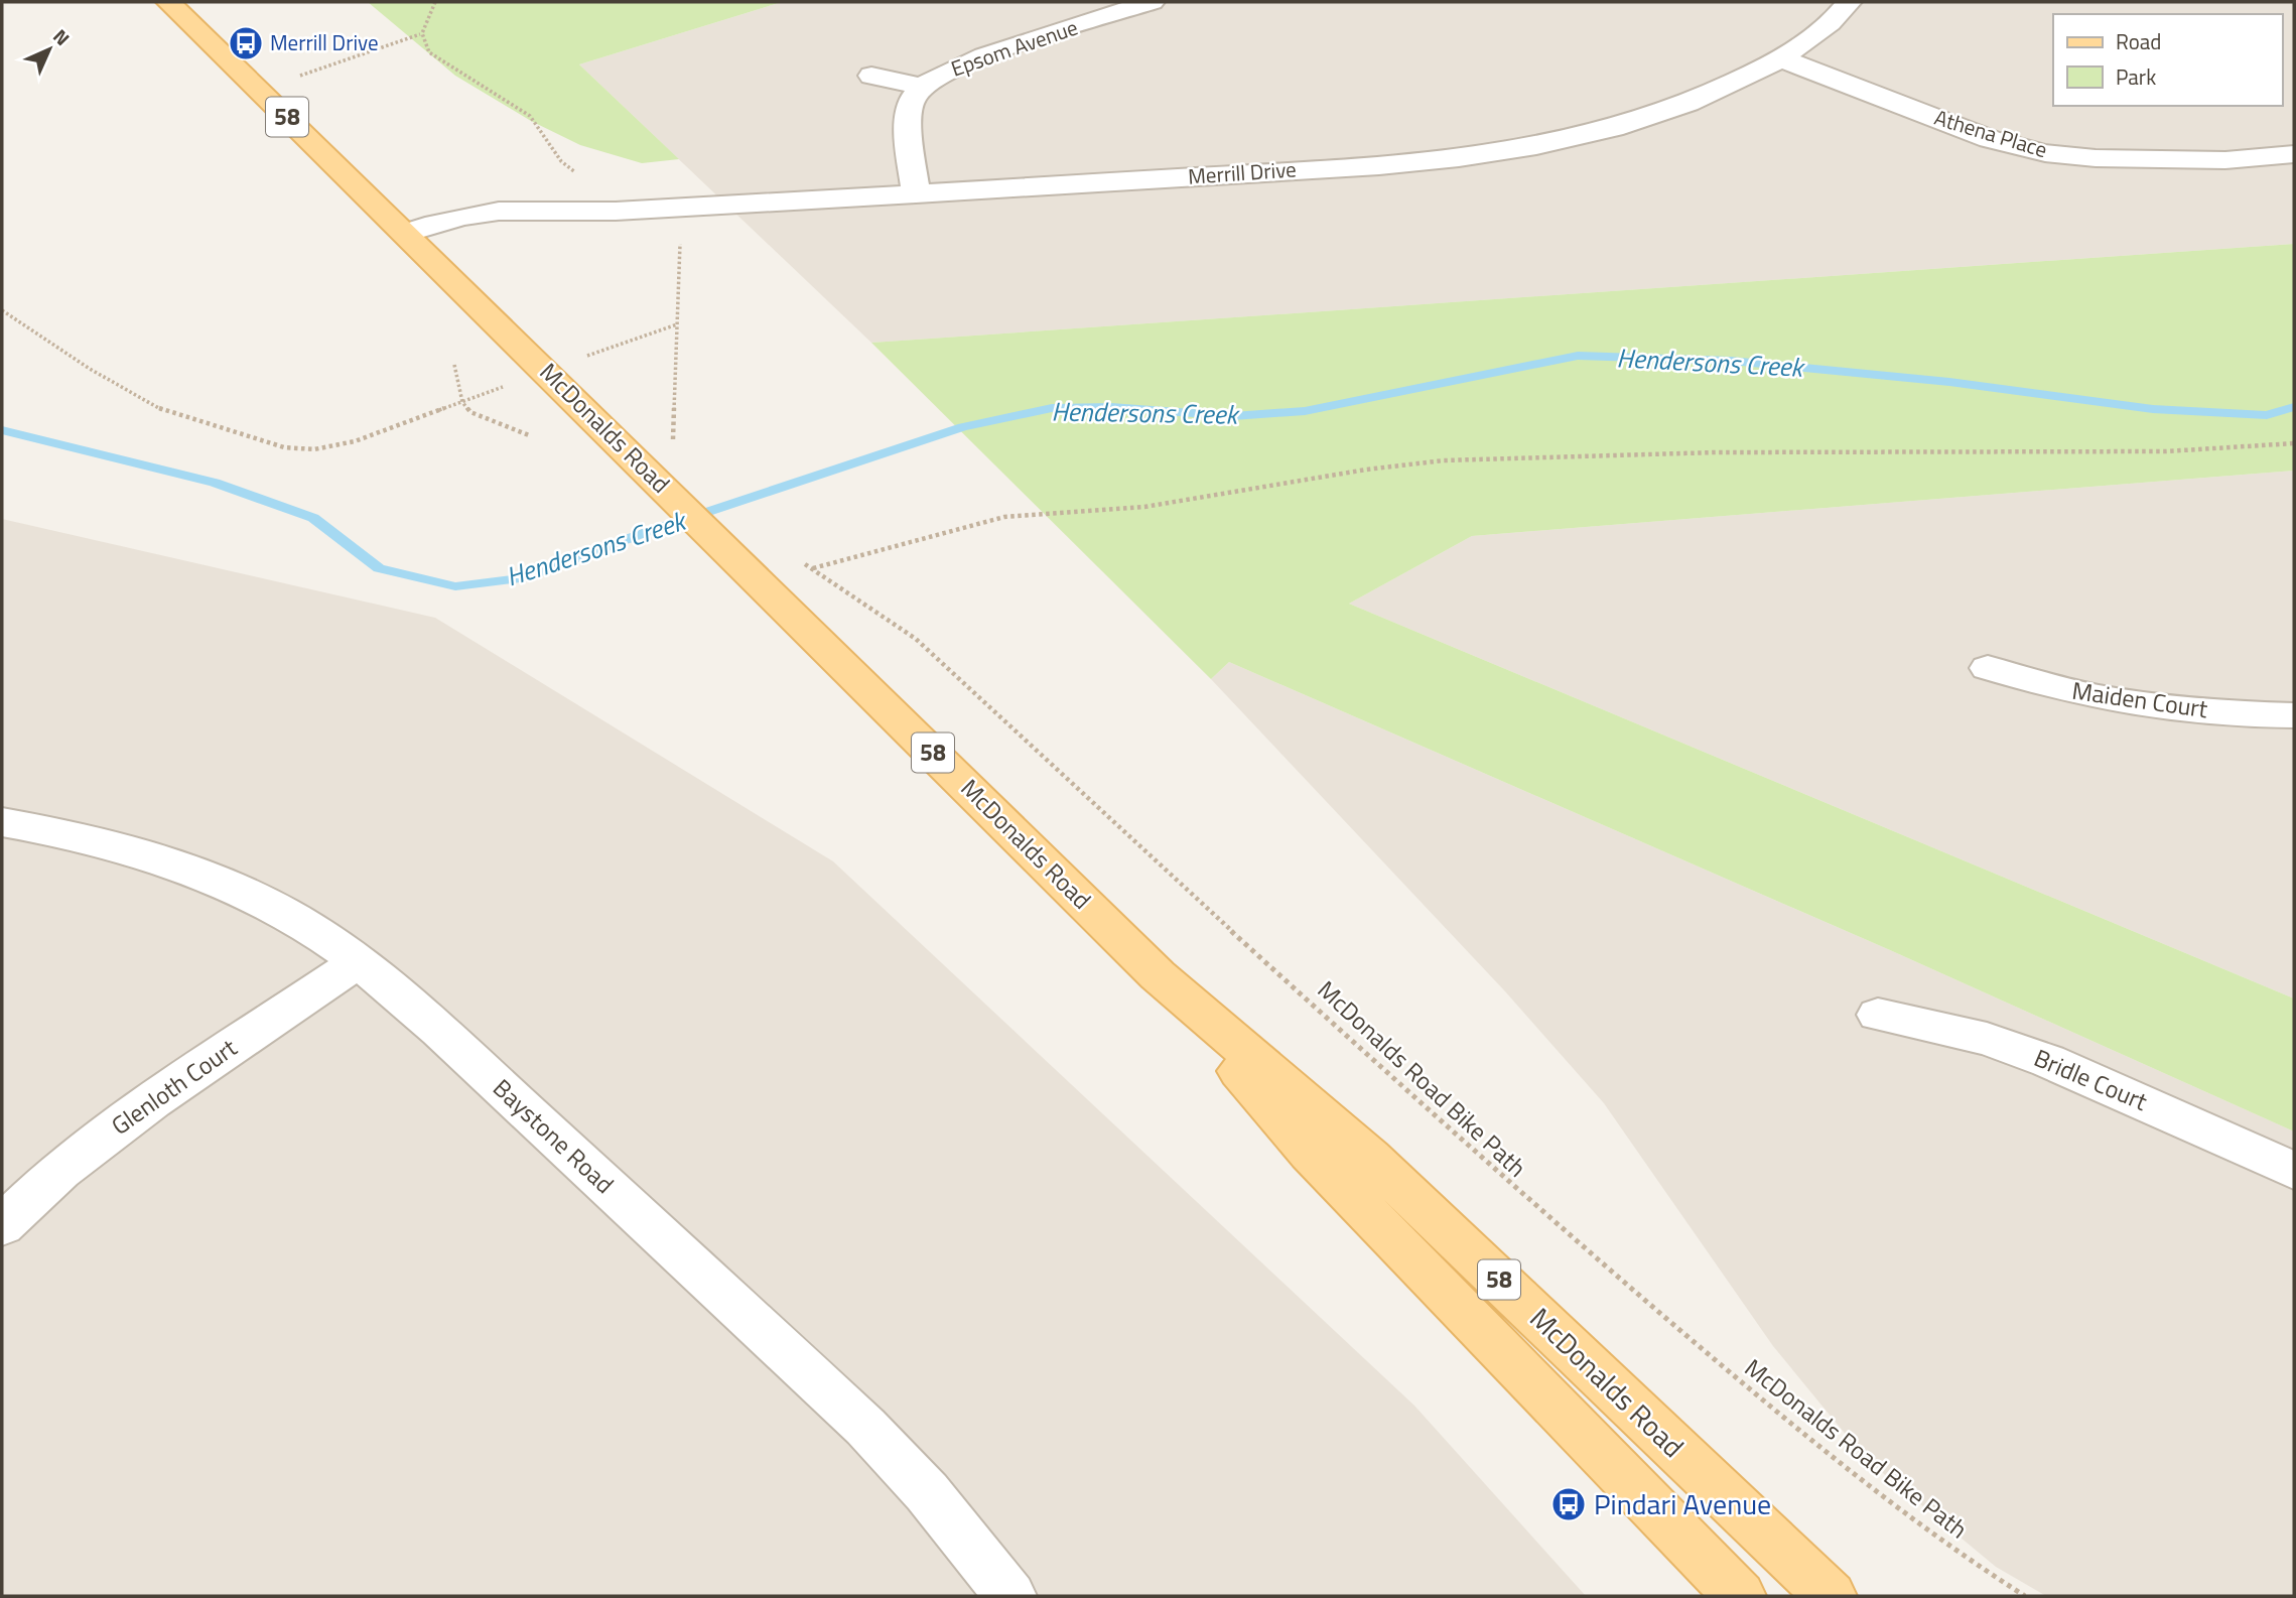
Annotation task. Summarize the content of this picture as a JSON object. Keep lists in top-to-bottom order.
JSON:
{
  "streets": {
    "main road": ["58", "McDonalds Road"],
    "street": [
      "Epsom Avenue",
      "Athena Place",
      "Merrill Drive",
      "Maiden Court",
      "Bridle Court",
      "Glenloth Court",
      "Baystone Road"
    ],
    "path": ["McDonalds Road Bike Path"]
  },
  "crossings": [
    ["Epsom Avenue", "Merrill Drive"],
    ["Athena Place", "Merrill Drive"],
    ["Merrill Drive", "McDonalds Road"],
    ["Glenloth Court", "Baystone Road"]
  ],
  "water": ["Hendersons Creek"],
  "places": {
    "bus stop": ["Merrill Drive", "Pindari Avenue"]
  },
  "legend": ["Road", "Park"],
  "north": "top right"
}
